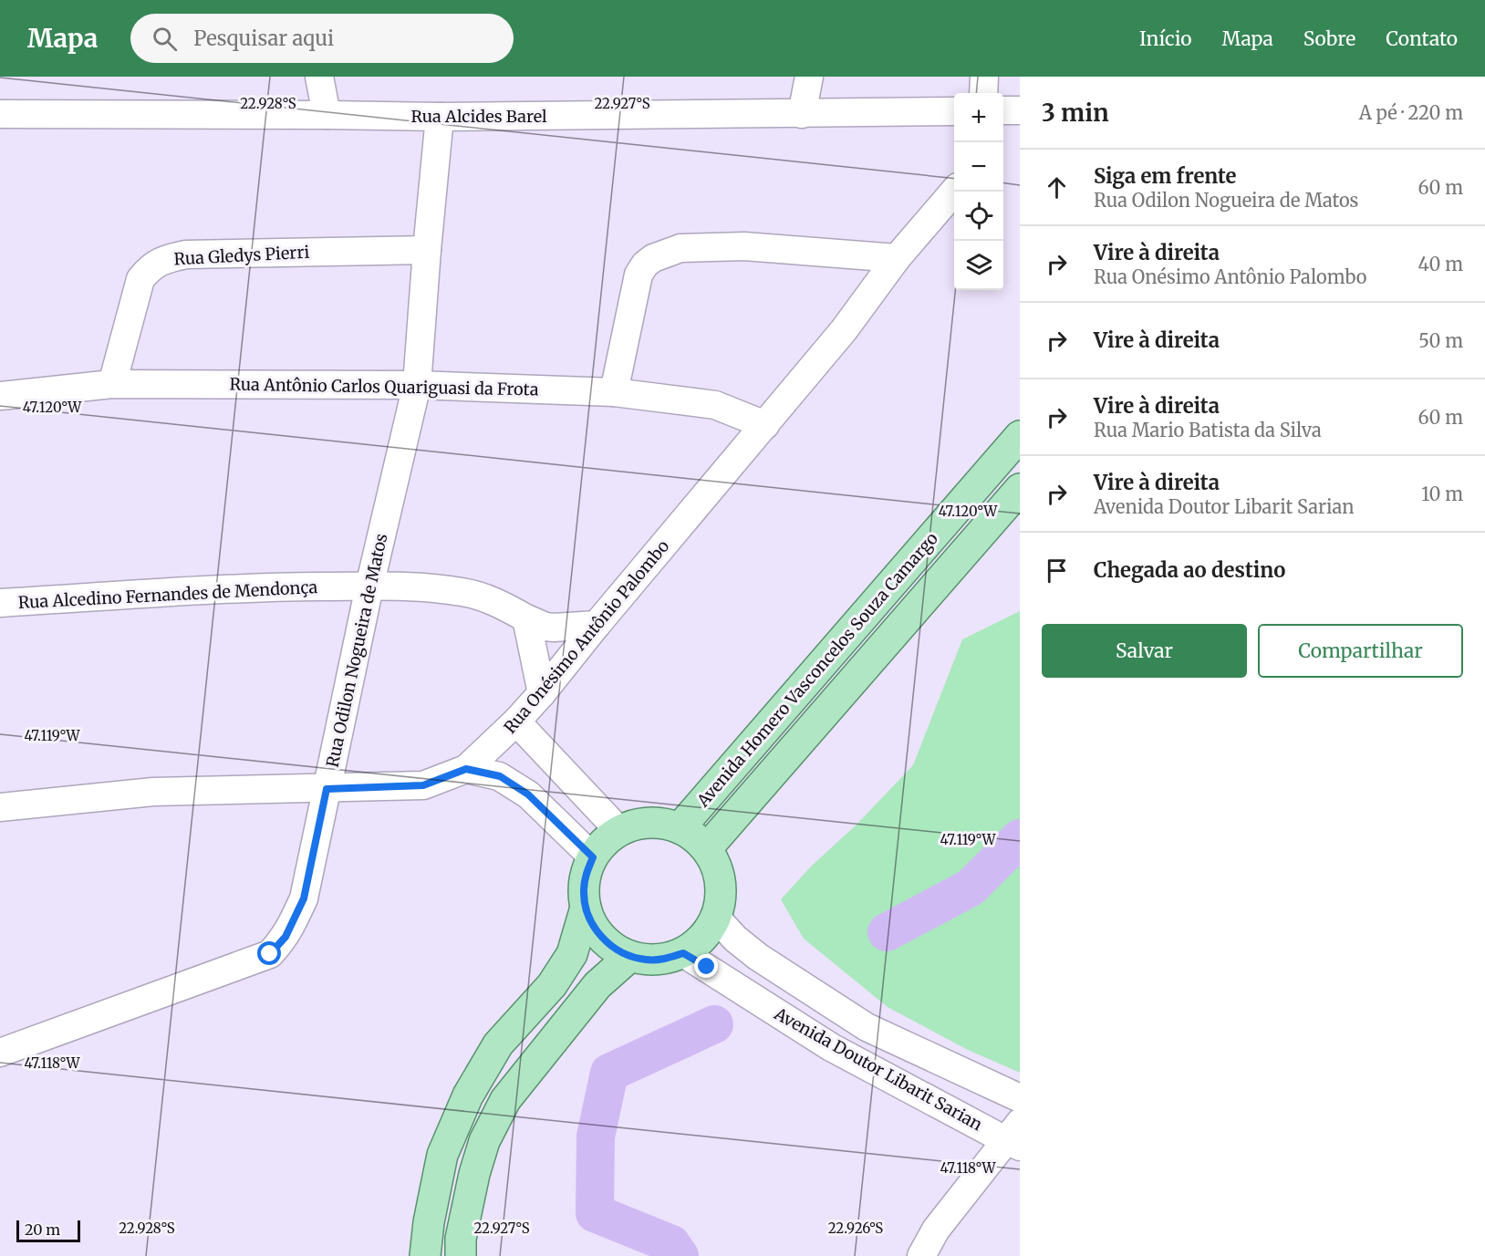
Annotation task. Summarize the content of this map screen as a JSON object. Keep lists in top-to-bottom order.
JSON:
{
  "streets": {
    "main road": ["Avenida Homero Vasconcelos Souza Camargo"],
    "street": [
      "Rua Alcides Barel",
      "Rua Gledys Pierri",
      "Rua Antônio Carlos Quariguasi da Frota",
      "Rua Alcedino Fernandes de Mendonça",
      "Rua Onésimo Antônio Palombo",
      "Rua Odilon Nogueira de Matos",
      "Avenida Doutor Libarit Sarian"
    ]
  },
  "crossings": [
    ["Rua Alcides Barel", "Rua Odilon Nogueira de Matos"],
    ["Rua Gledys Pierri", "Rua Antônio Carlos Quariguasi da Frota"],
    ["Rua Gledys Pierri", "Rua Odilon Nogueira de Matos"],
    ["Rua Antônio Carlos Quariguasi da Frota", "Rua Onésimo Antônio Palombo"],
    ["Rua Antônio Carlos Quariguasi da Frota", "Rua Odilon Nogueira de Matos"],
    ["Rua Alcedino Fernandes de Mendonça", "Rua Onésimo Antônio Palombo"],
    ["Rua Alcedino Fernandes de Mendonça", "Rua Odilon Nogueira de Matos"],
    ["Rua Onésimo Antônio Palombo", "Rua Odilon Nogueira de Matos"],
    ["Avenida Homero Vasconcelos Souza Camargo", "Avenida Doutor Libarit Sarian"]
  ],
  "scale_bar": "20 m",
  "page": {
    "header": "Mapa",
    "search": "Pesquisar aqui",
    "nav": [
      "Início",
      "Mapa",
      "Sobre",
      "Contato"
    ],
    "heading": ["3 min", "A pé · 220 m"],
    "map_buttons": ["+", "−"],
    "list": [
      ["Siga em frente", "Rua Odilon Nogueira de Matos", "60 m"],
      ["Vire à direita", "Rua Onésimo Antônio Palombo", "40 m"],
      ["Vire à direita", "50 m"],
      ["Vire à direita", "Rua Mario Batista da Silva", "60 m"],
      ["Vire à direita", "Avenida Doutor Libarit Sarian", "10 m"],
      "Chegada ao destino"
    ],
    "buttons": ["Salvar", "Compartilhar"],
    "scale": "20 m"
  },
  "coordinates": [
    "22.928°S",
    "22.927°S",
    "47.120°W",
    "47.119°W",
    "47.118°W",
    "22.926°S"
  ]
}
